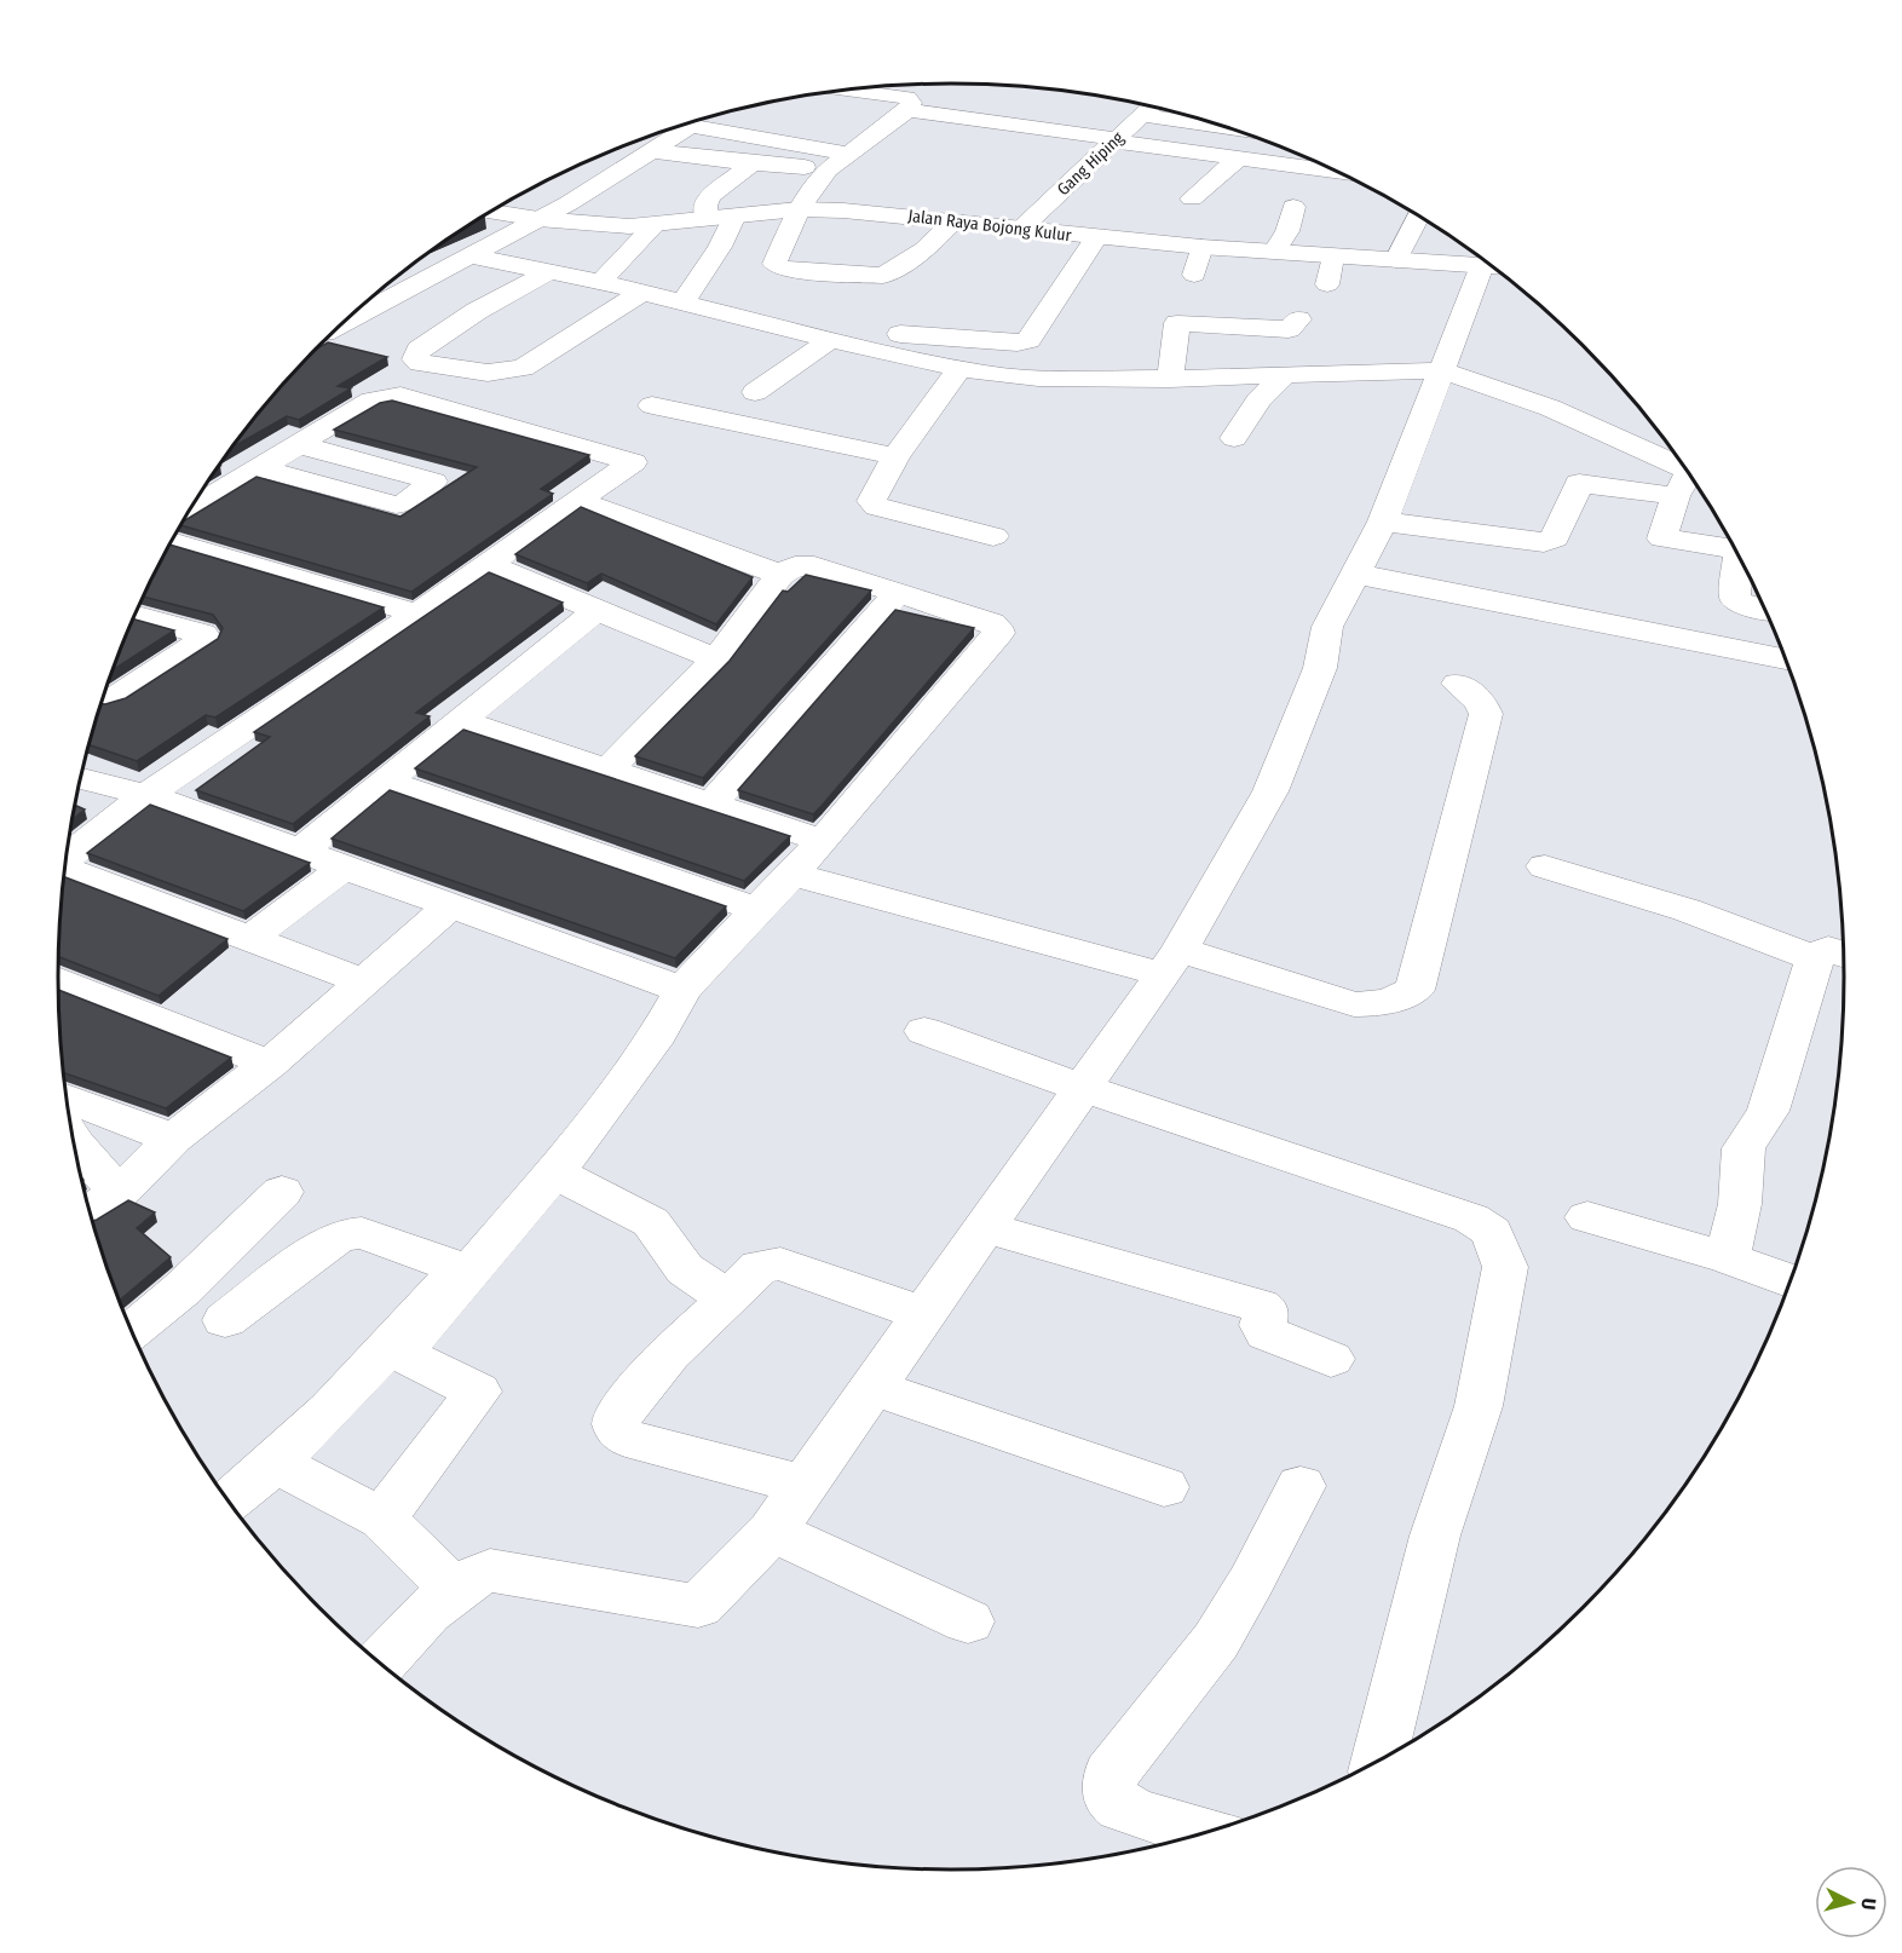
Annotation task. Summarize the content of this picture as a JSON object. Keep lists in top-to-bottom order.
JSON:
{
  "streets": {
    "street": ["Gang Hiping", "Jalan Raya Bojong Kulur"]
  },
  "crossings": [
    ["Gang Hiping", "Jalan Raya Bojong Kulur"]
  ],
  "north": "right"
}
